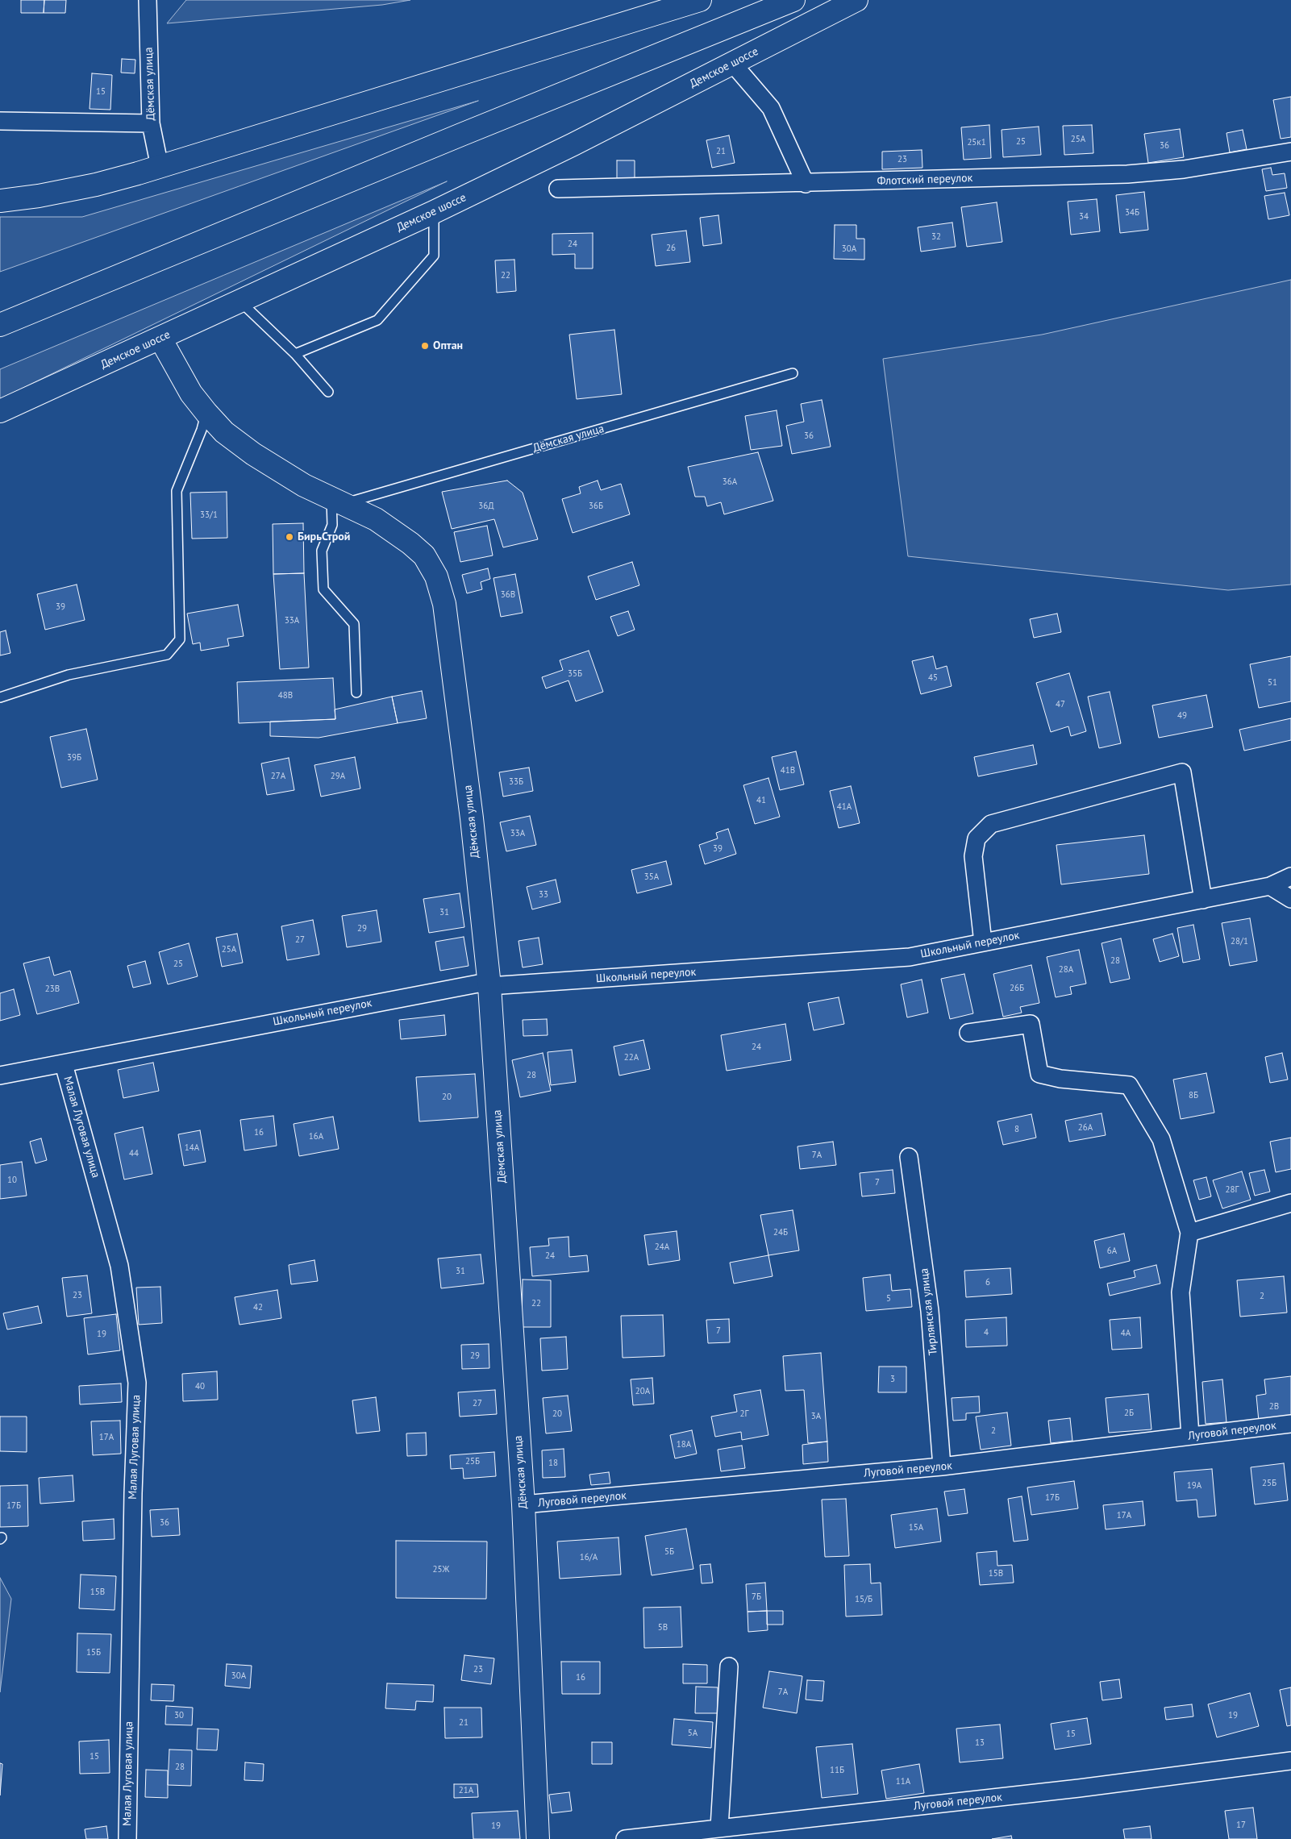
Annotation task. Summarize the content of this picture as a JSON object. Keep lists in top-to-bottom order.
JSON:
{
  "streets": {
    "main road": ["Демское шоссе", "Дёмская улица"],
    "street": [
      "Флотский переулок",
      "Школьный переулок",
      "Малая Луговая улица",
      "Тирлянская улица",
      "Луговой переулок"
    ]
  },
  "crossings": [
    ["Демское шоссе", "Дёмская улица"],
    ["Дёмская улица", "Школьный переулок"],
    ["Дёмская улица", "Луговой переулок"],
    ["Школьный переулок", "Малая Луговая улица"],
    ["Тирлянская улица", "Луговой переулок"]
  ],
  "places": ["Оптан", "БирьСтрой"],
  "house_numbers": [
    "15",
    "25А",
    "25",
    "25к1",
    "36",
    "21",
    "23",
    "34Б",
    "34",
    "32",
    "24",
    "26",
    "30А",
    "22",
    "36",
    "36А",
    "36Д",
    "36Б",
    "33/1",
    "36В",
    "39",
    "33А",
    "35Б",
    "45",
    "51",
    "48В",
    "47",
    "49",
    "39Б",
    "41В",
    "27А",
    "29А",
    "33Б",
    "41",
    "41А",
    "33А",
    "39",
    "35А",
    "33",
    "31",
    "29",
    "27",
    "28/1",
    "25А",
    "28",
    "25",
    "28А",
    "26Б",
    "23В",
    "24",
    "22А",
    "28",
    "8Б",
    "20",
    "26А",
    "8",
    "16",
    "16А",
    "14А",
    "44",
    "7А",
    "10",
    "7",
    "28Г",
    "24Б",
    "24А",
    "6А",
    "24",
    "31",
    "6",
    "23",
    "2",
    "5",
    "22",
    "42",
    "7",
    "4",
    "4А",
    "19",
    "29",
    "3",
    "40",
    "20А",
    "27",
    "2В",
    "2Б",
    "20",
    "2Г",
    "3А",
    "2",
    "17А",
    "18А",
    "25Б",
    "18",
    "25Б",
    "19А",
    "17Б",
    "17Б",
    "17А",
    "36",
    "15А",
    "5Б",
    "16/А",
    "25Ж",
    "15В",
    "15В",
    "7Б",
    "15/Б",
    "5В",
    "15Б",
    "23",
    "30А",
    "16",
    "7А",
    "30",
    "19",
    "21",
    "5А",
    "15",
    "13",
    "15",
    "28",
    "11Б",
    "11А",
    "21А",
    "17",
    "19"
  ]
}
